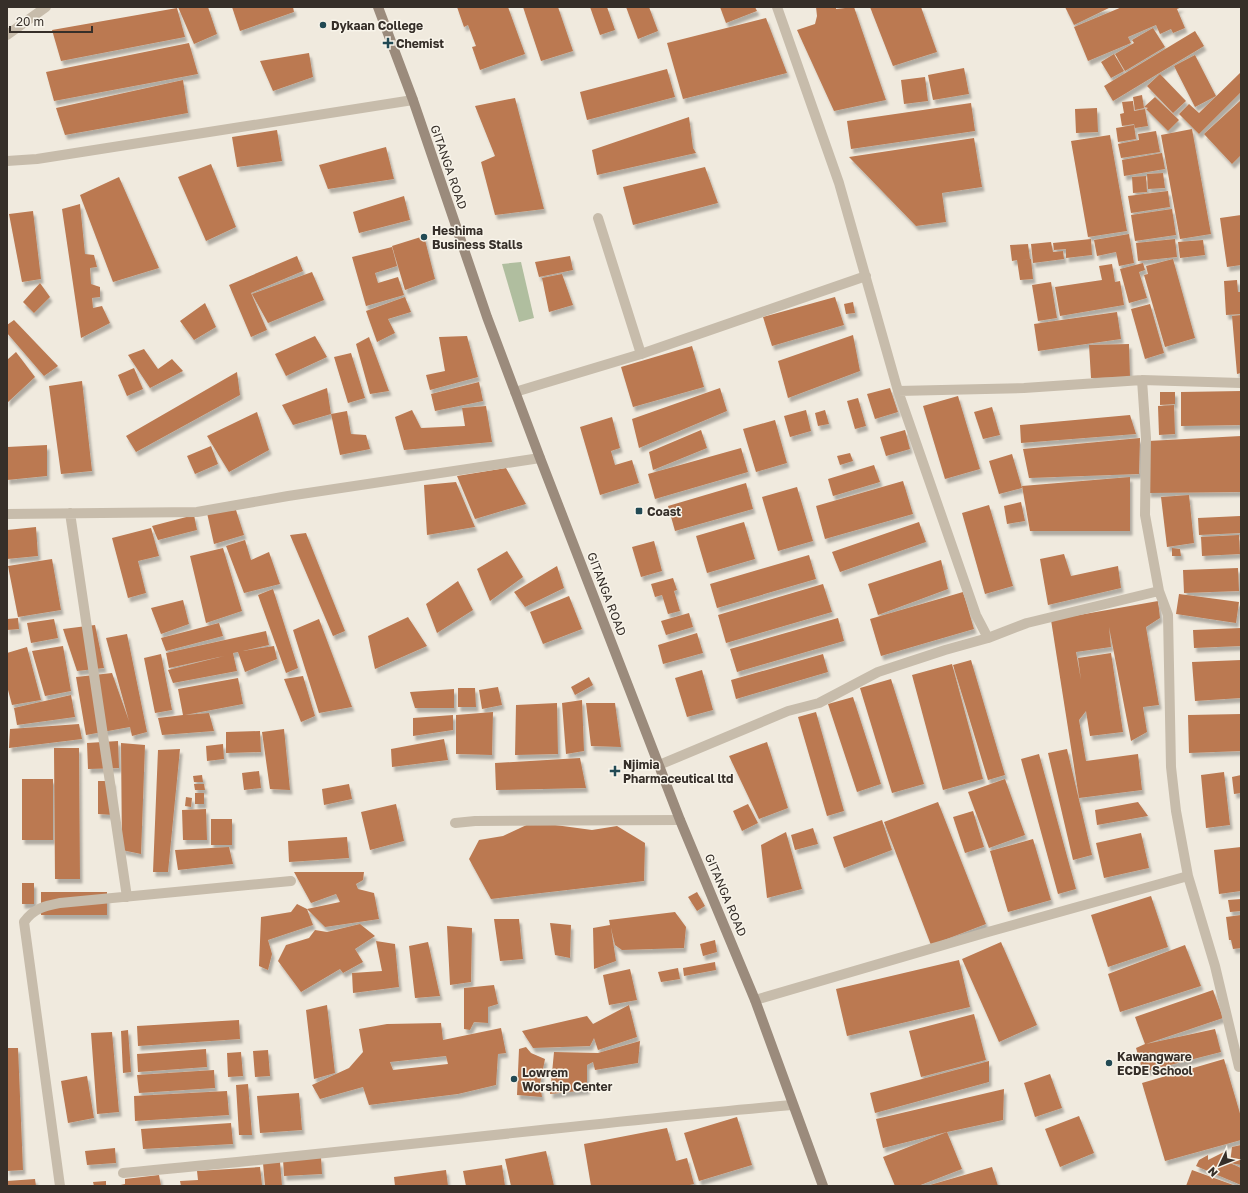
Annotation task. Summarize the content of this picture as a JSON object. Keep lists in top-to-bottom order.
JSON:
{
  "streets": {
    "main road": ["GITANGA ROAD"]
  },
  "places": {
    "other": [
      "Dykaan College",
      "Heshima Business Stalls",
      "Kawangware ECDE School",
      "Lowrem Worship Center"
    ],
    "health": ["Chemist", "Njimia Pharmaceutical ltd"],
    "transit": ["Coast"]
  },
  "scale_bar": "20 m",
  "north": "bottom left"
}
